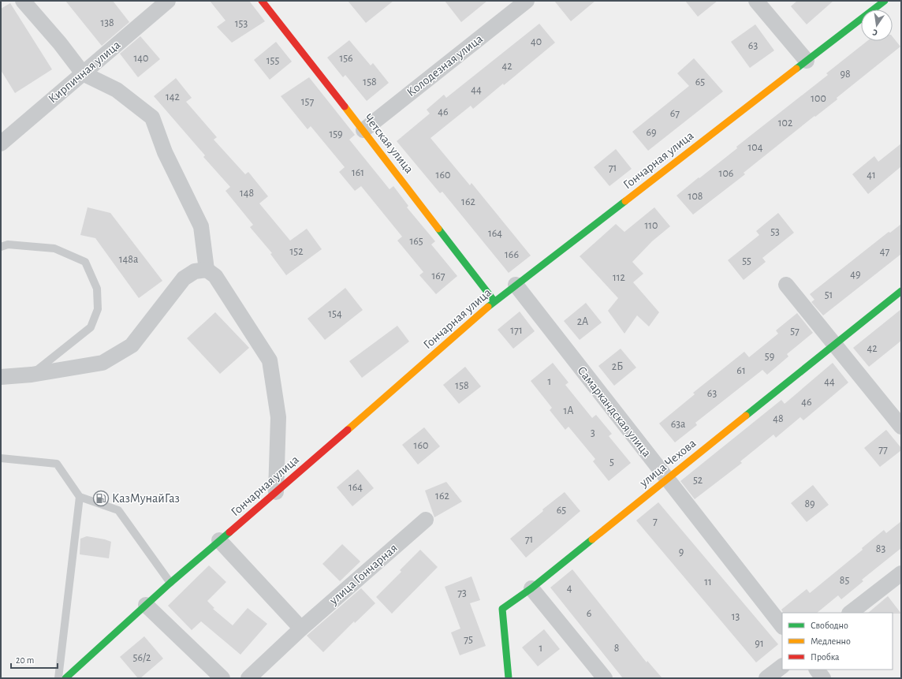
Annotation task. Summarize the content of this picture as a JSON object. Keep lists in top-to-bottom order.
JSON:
{
  "streets": {
    "street": [
      "Колодезная улица",
      "Кирпичная улица",
      "Четская улица",
      "Гончарная улица",
      "Самаркандская улица",
      "улица Чехова",
      "улица Гончарная"
    ]
  },
  "crossings": [
    ["Колодезная улица", "Четская улица"],
    ["Четская улица", "Гончарная улица"],
    ["Гончарная улица", "Самаркандская улица"],
    ["Самаркандская улица", "улица Чехова"]
  ],
  "places": {
    "fuel station": ["КазМунайГаз"]
  },
  "house_numbers": [
    "138",
    "153",
    "40",
    "63",
    "140",
    "156",
    "155",
    "42",
    "98",
    "158",
    "65",
    "44",
    "142",
    "100",
    "157",
    "46",
    "67",
    "102",
    "69",
    "159",
    "104",
    "71",
    "161",
    "106",
    "160",
    "41",
    "148",
    "108",
    "162",
    "110",
    "53",
    "164",
    "165",
    "152",
    "47",
    "166",
    "148а",
    "55",
    "49",
    "167",
    "112",
    "51",
    "154",
    "2А",
    "171",
    "57",
    "42",
    "59",
    "2Б",
    "61",
    "1",
    "44",
    "158",
    "63",
    "46",
    "1А",
    "48",
    "63а",
    "3",
    "160",
    "77",
    "5",
    "52",
    "164",
    "162",
    "89",
    "65",
    "7",
    "71",
    "83",
    "9",
    "85",
    "11",
    "4",
    "73",
    "6",
    "13",
    "75",
    "91",
    "1",
    "8",
    "56/2"
  ],
  "legend": ["Свободно", "Медленно", "Пробка"],
  "scale_bar": "20 m",
  "north": "bottom"
}
